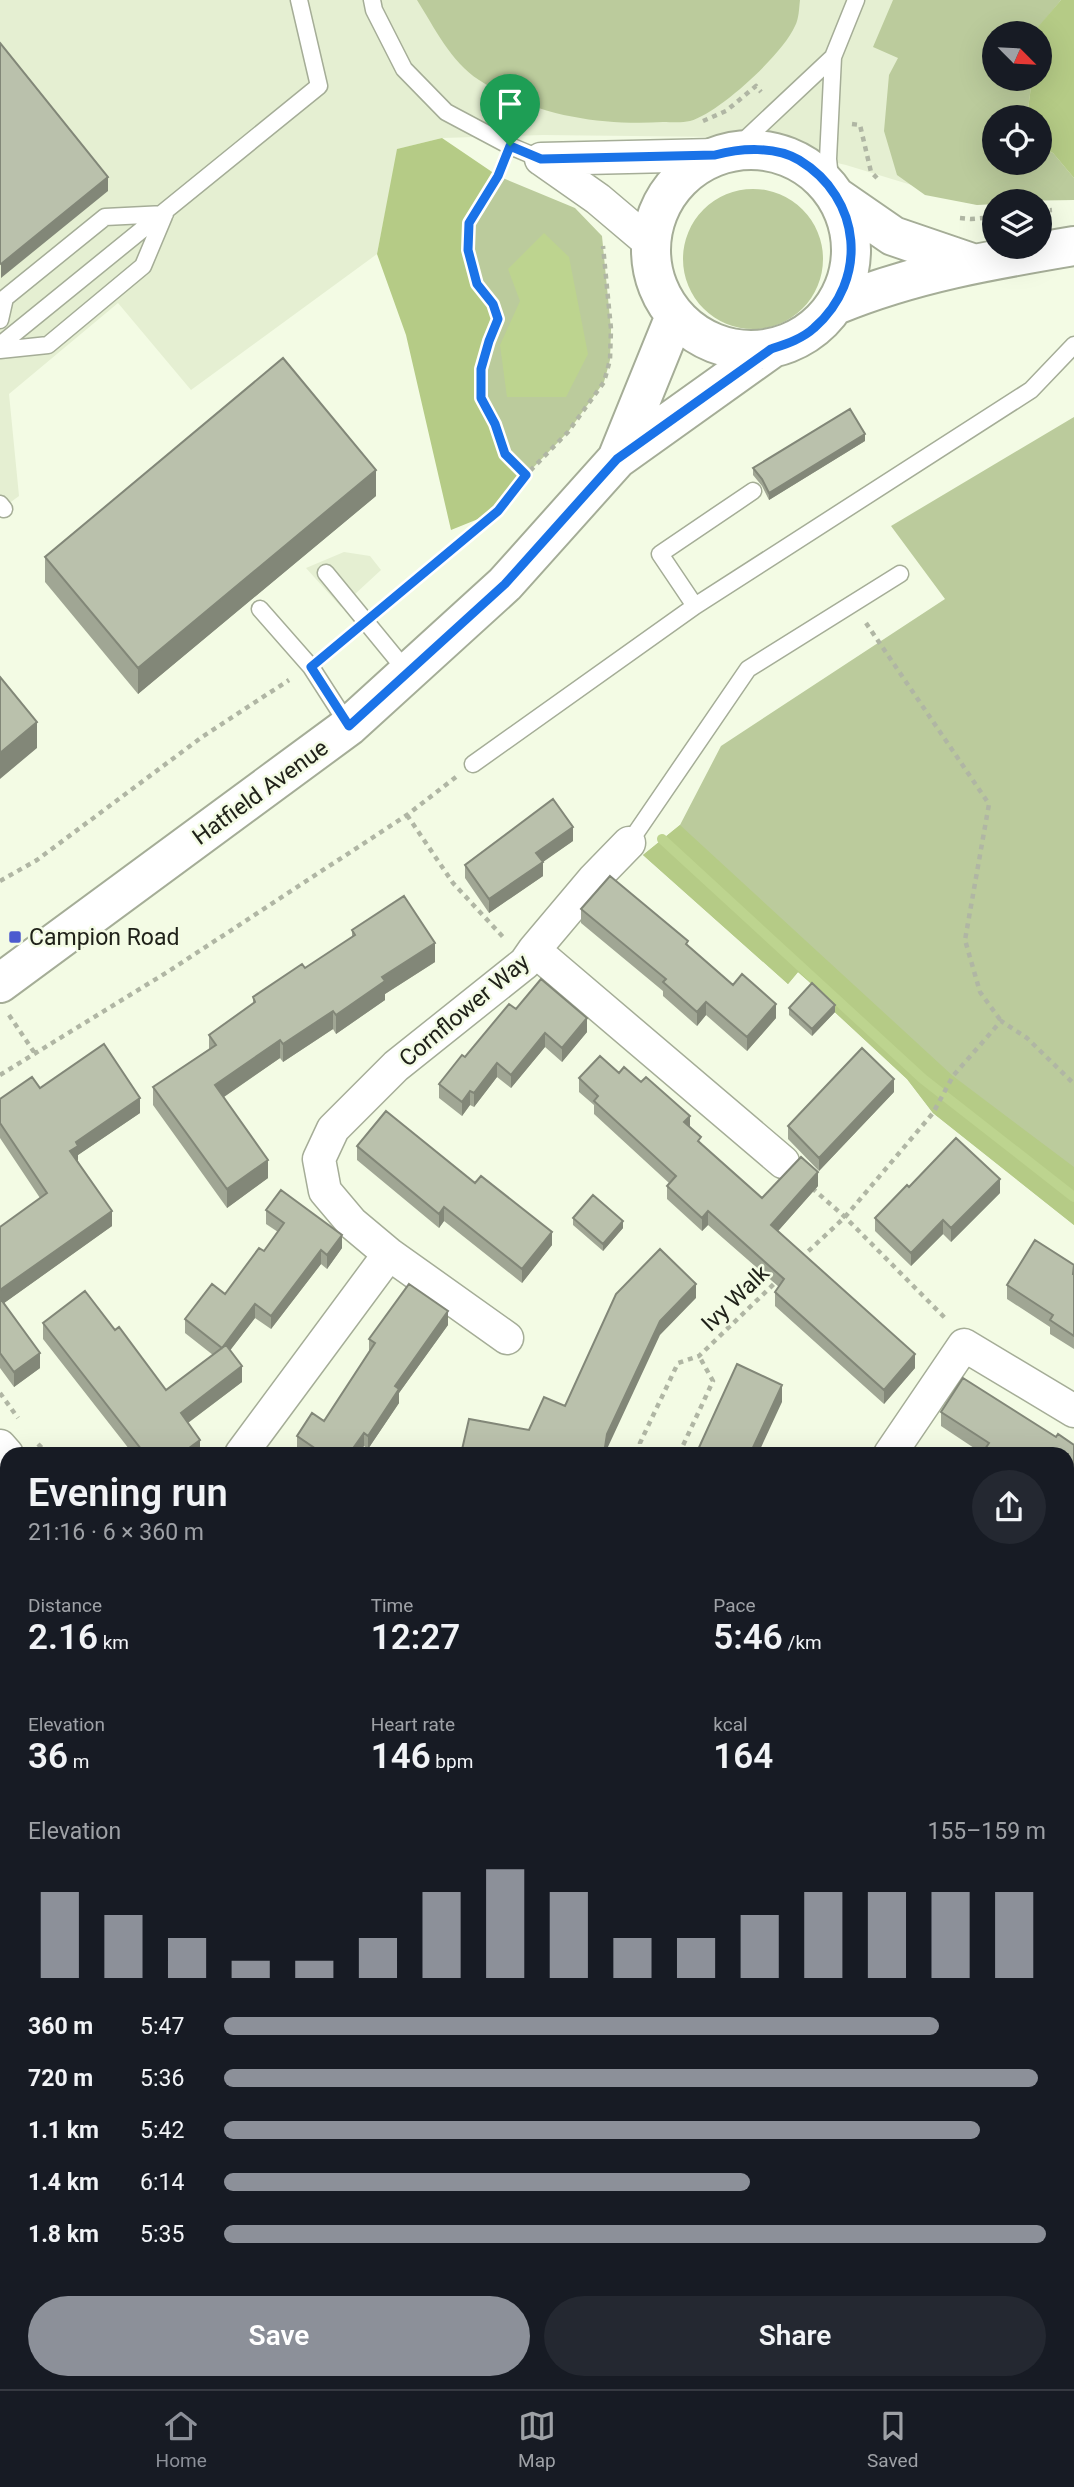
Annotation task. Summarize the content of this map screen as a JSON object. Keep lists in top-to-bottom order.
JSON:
{
  "streets": {
    "street": ["Hatfield Avenue", "Cornflower Way"],
    "path": ["Ivy Walk"]
  },
  "places": {
    "transit": ["Campion Road"]
  },
  "north": "bottom right",
  "page": {
    "heading": ["Evening run", "21:16 · 6 × 360 m"],
    "stats": [
      ["Distance", "2.16 km"],
      ["Time", "12:27"],
      ["Pace", "5:46 /km"],
      ["Elevation", "36 m"],
      ["Heart rate", "146 bpm"],
      ["kcal", "164"]
    ],
    "chart": ["Elevation", "155–159 m"],
    "list": [
      {
        "name": "360 m",
        "note": "5:47"
      },
      {
        "name": "720 m",
        "note": "5:36"
      },
      {
        "name": "1.1 km",
        "note": "5:42"
      },
      {
        "name": "1.4 km",
        "note": "6:14"
      },
      {
        "name": "1.8 km",
        "note": "5:35"
      }
    ],
    "buttons": ["Save", "Share"],
    "tabs": ["Home", "Map", "Saved"]
  }
}
